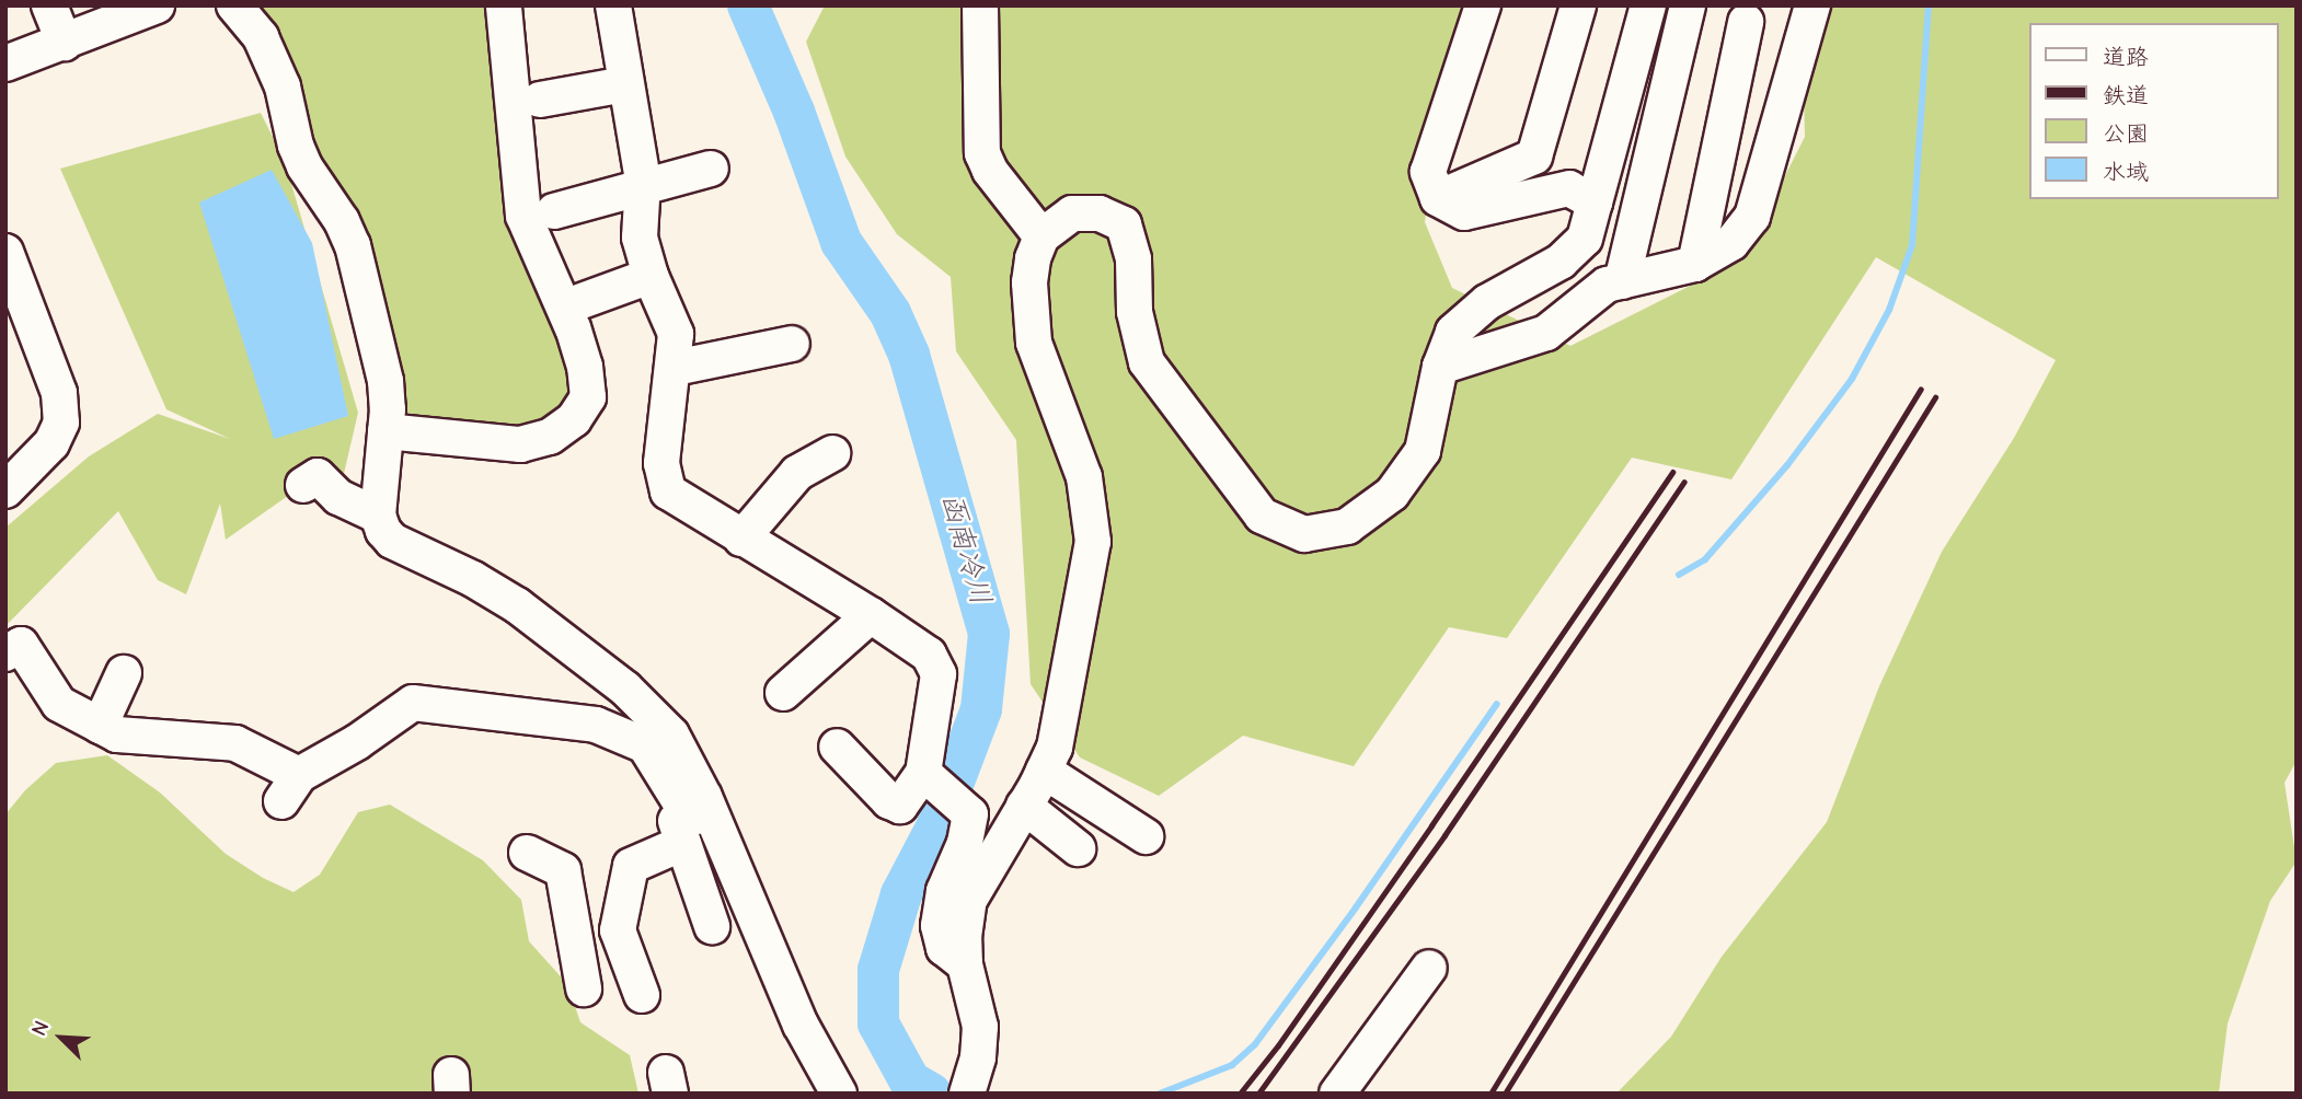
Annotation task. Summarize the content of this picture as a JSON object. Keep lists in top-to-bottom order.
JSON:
{
  "water": ["函南冷川"],
  "legend": [
    "道路",
    "鉄道",
    "公園",
    "水域"
  ],
  "north": "top left"
}
